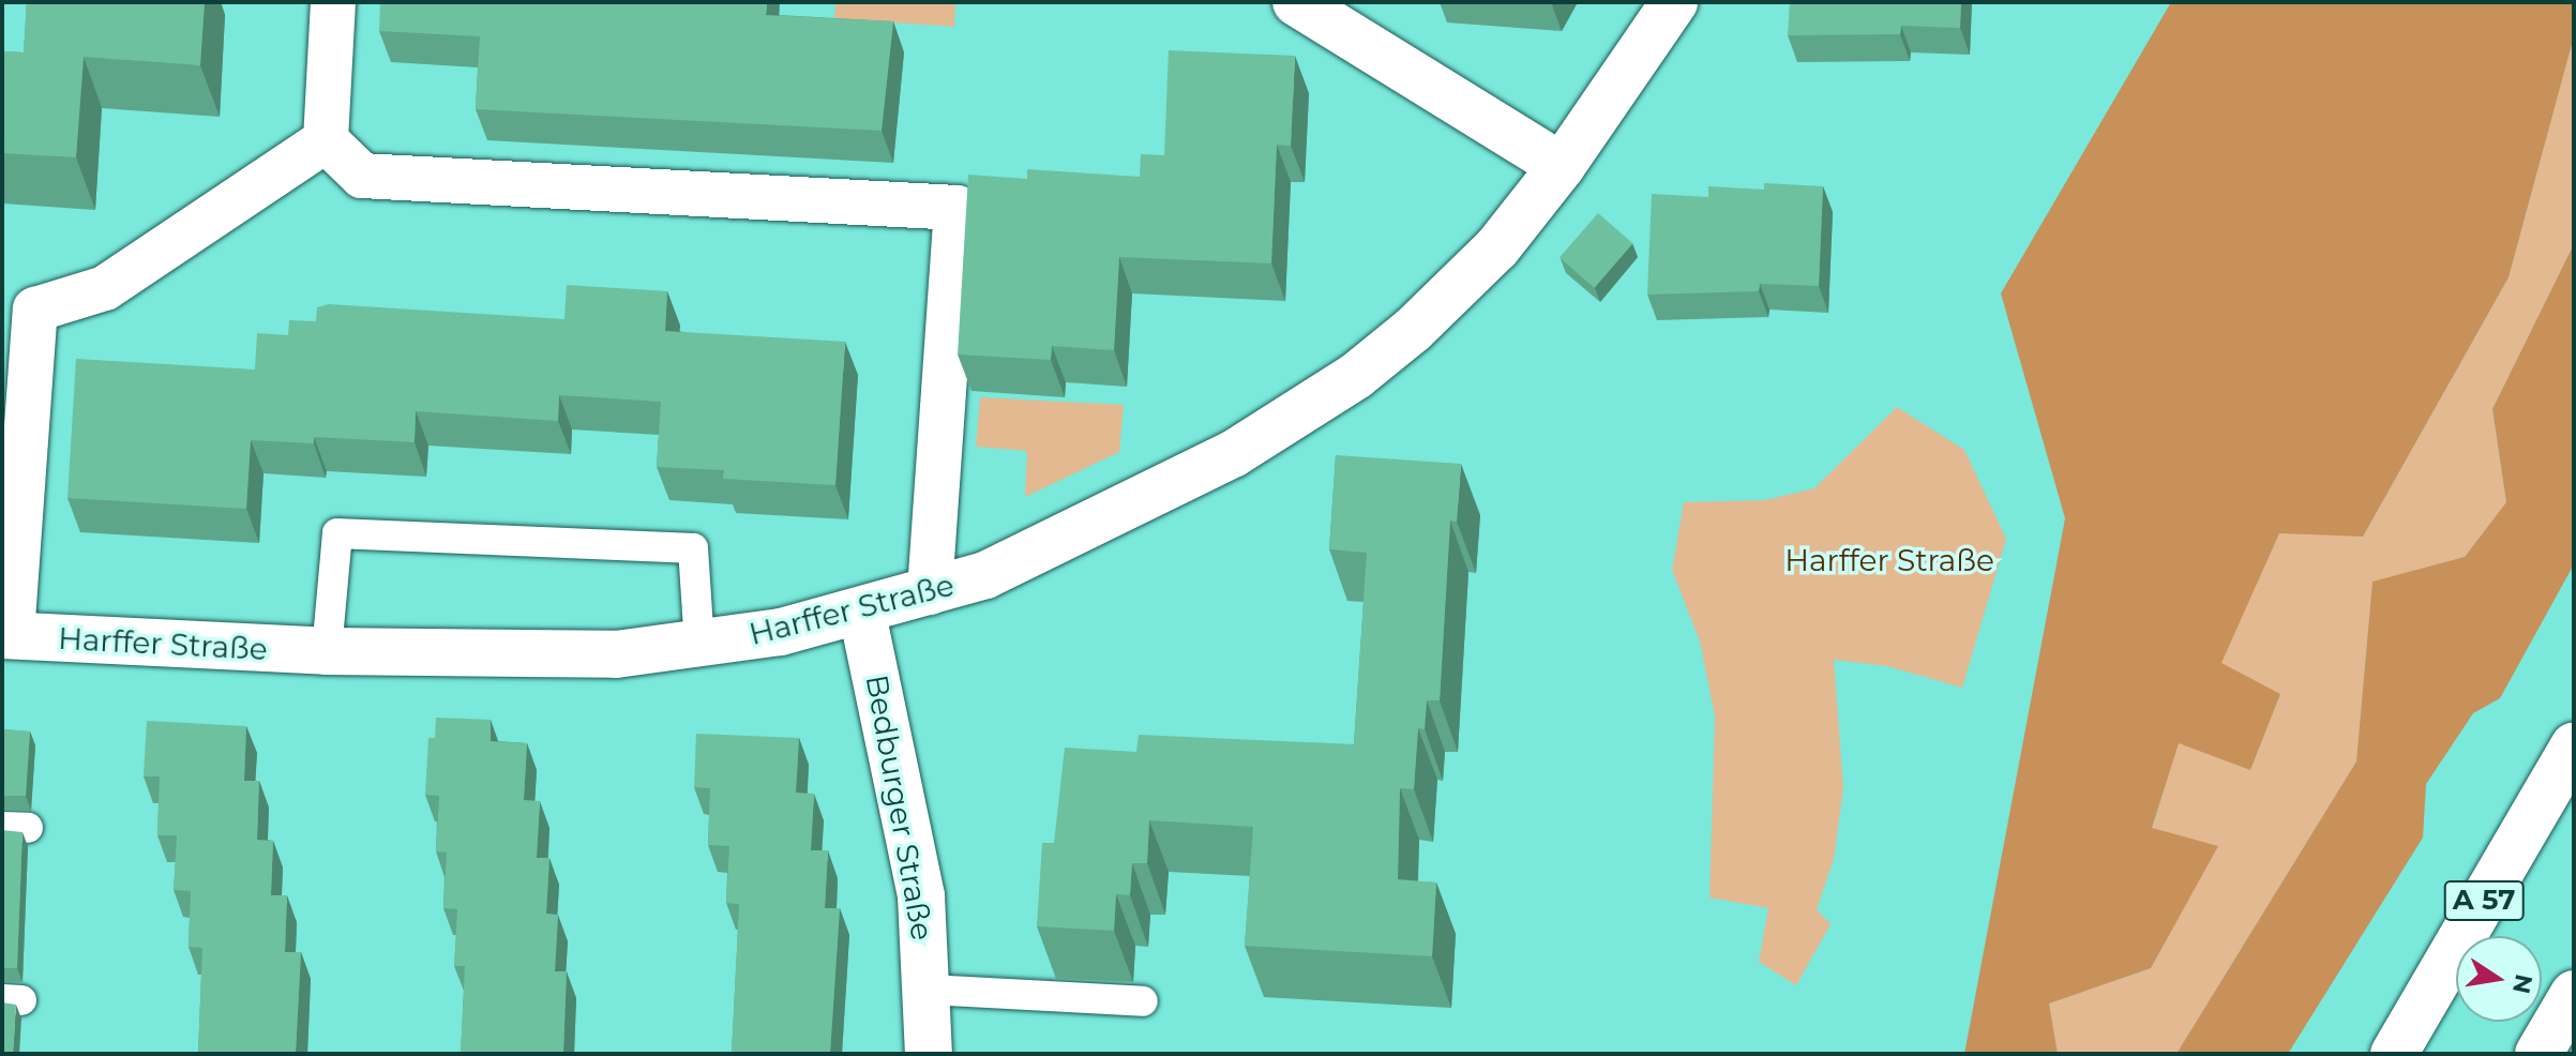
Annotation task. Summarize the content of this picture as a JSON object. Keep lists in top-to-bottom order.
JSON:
{
  "streets": {
    "main road": ["Harffer Straße", "Bedburger Straße", "A 57"]
  },
  "crossings": [
    ["Harffer Straße", "Bedburger Straße"]
  ],
  "parks": ["Harffer Straße"],
  "north": "right"
}
